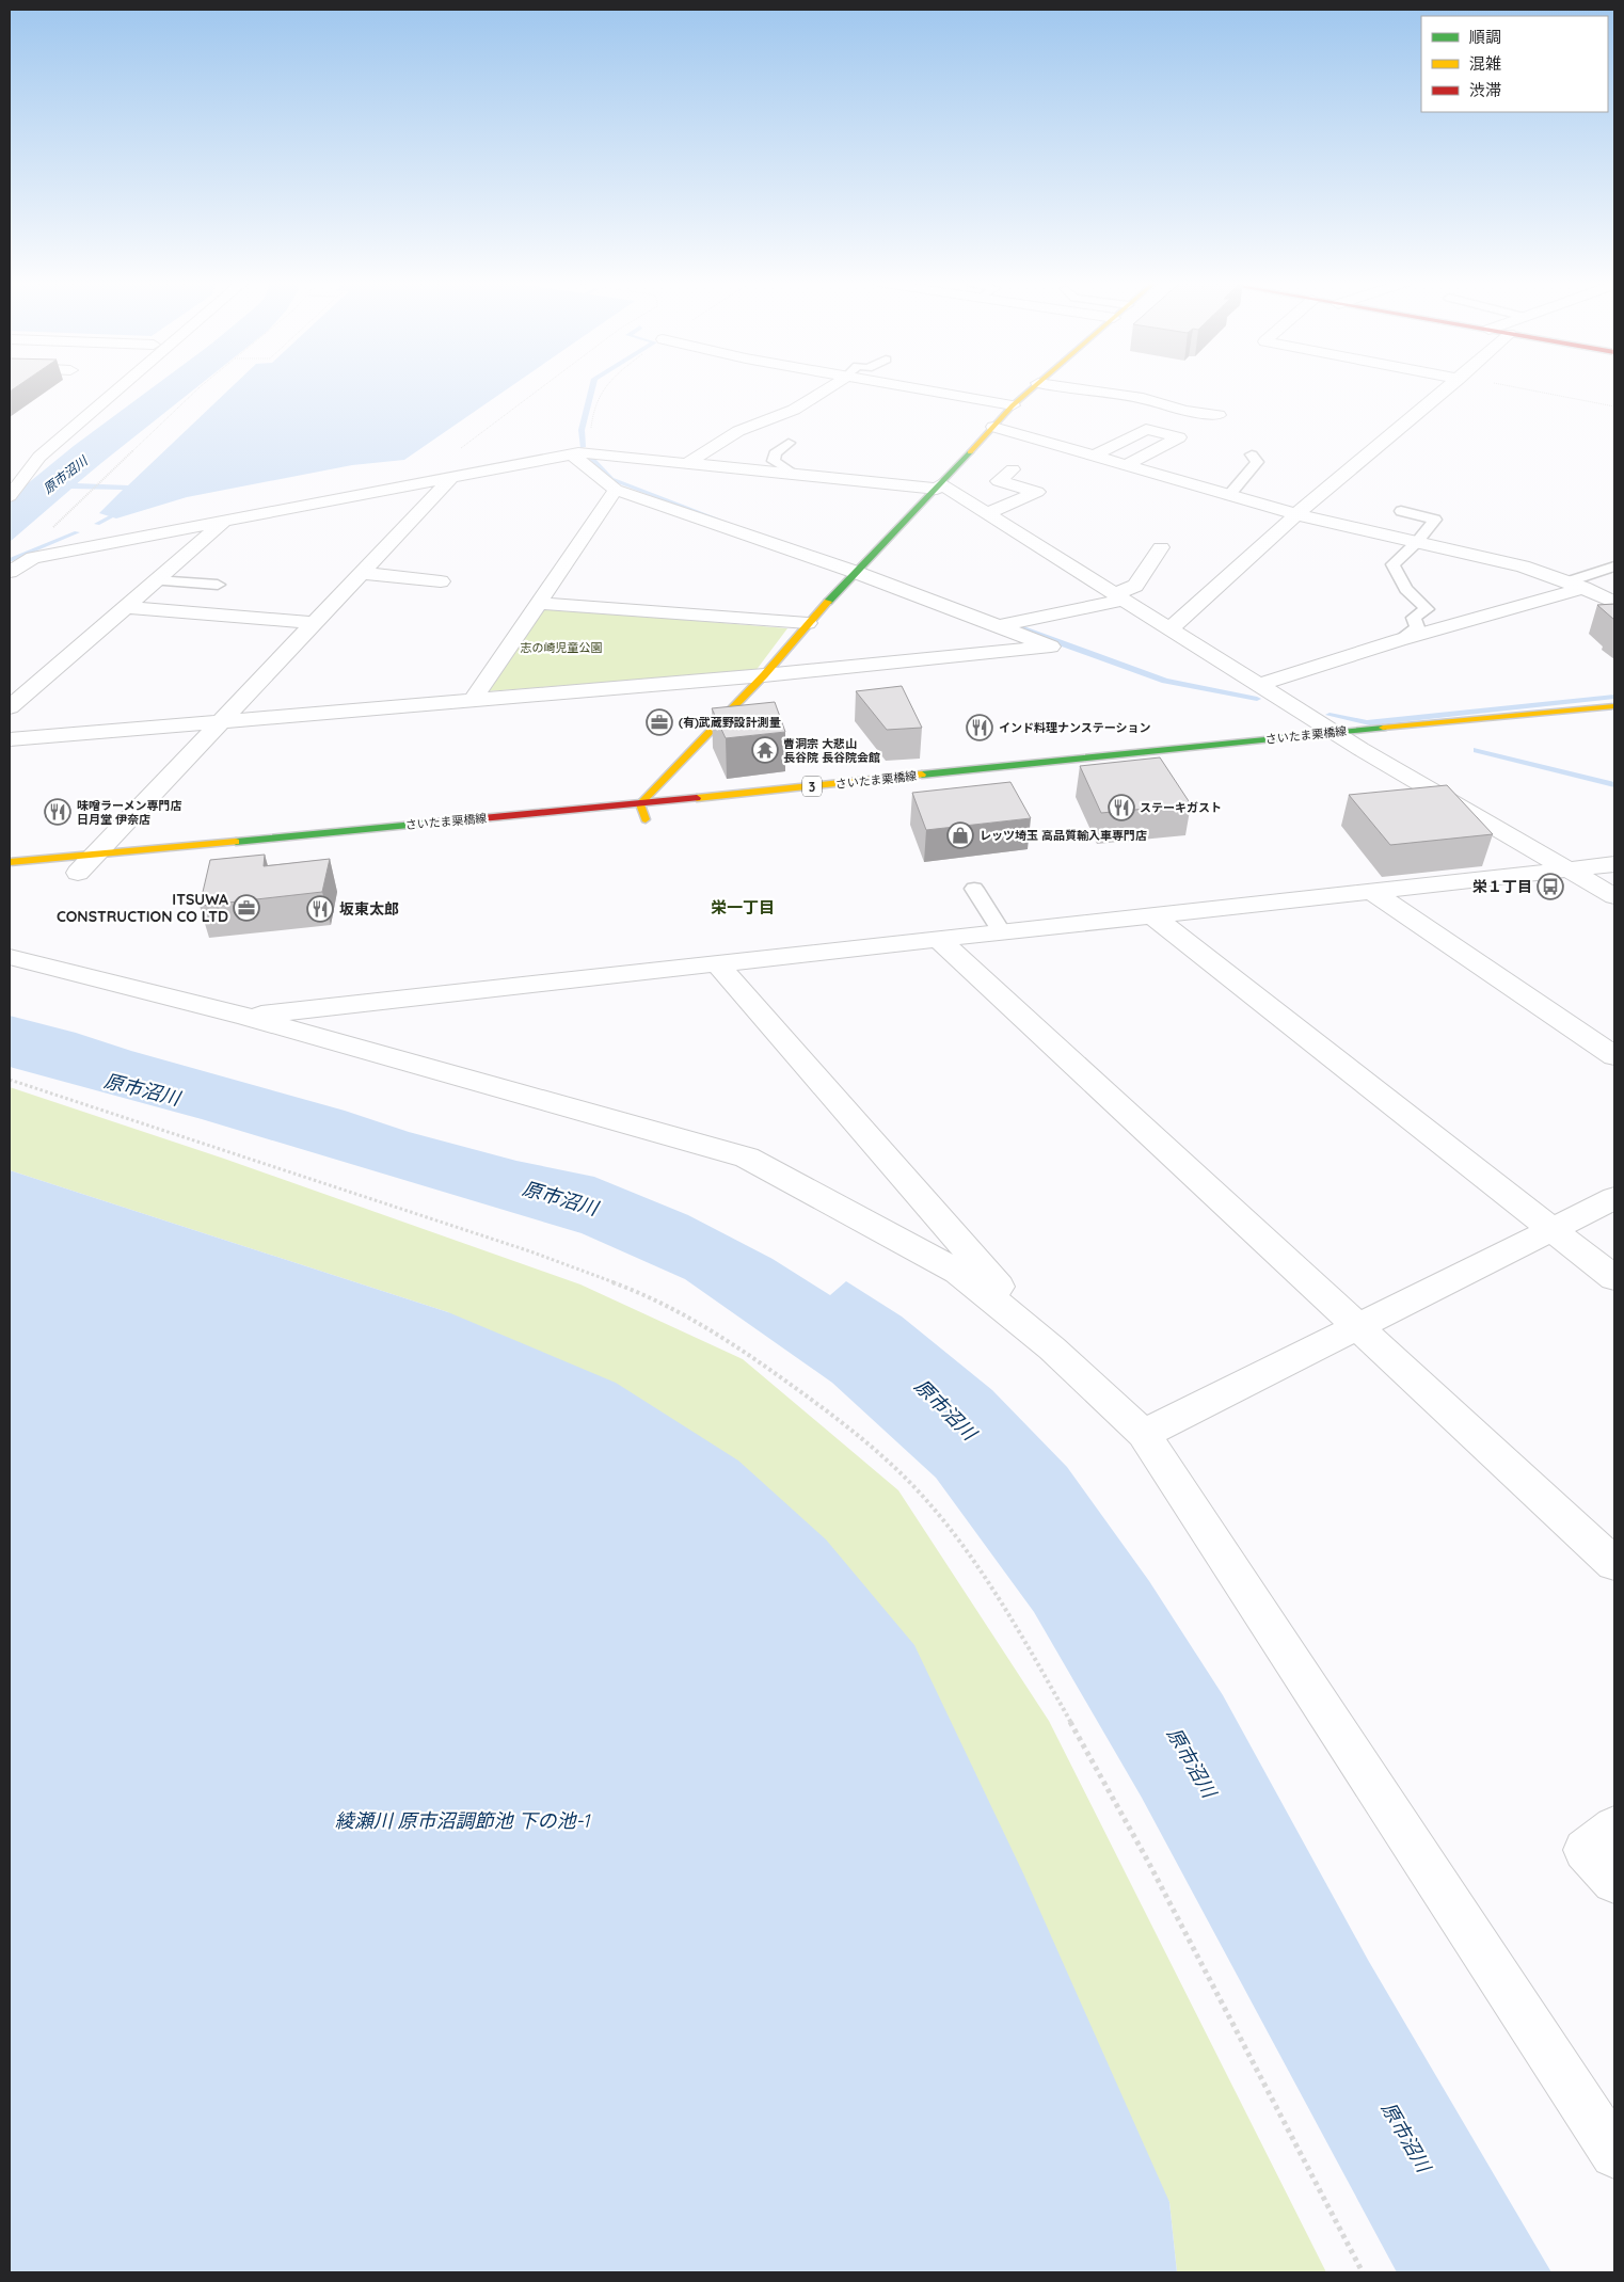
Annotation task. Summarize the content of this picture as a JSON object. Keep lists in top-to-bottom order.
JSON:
{
  "streets": {
    "street": ["さいたま栗橋線", "3"]
  },
  "districts": ["栄一丁目"],
  "water": ["原市沼川", "綾瀬川 原市沼調節池 下の池-1"],
  "parks": ["志の崎児童公園"],
  "places": {
    "office": ["(有)武蔵野設計測量", "ITSUWA CONSTRUCTION CO LTD"],
    "restaurant": [
      "インド料理ナンステーション",
      "ステーキガスト",
      "味噌ラーメン専門店 日月堂 伊奈店",
      "坂東太郎"
    ],
    "temple": ["曹洞宗 大悲山 長谷院 長谷院会館"],
    "shop": ["レッツ埼玉 高品質輸入車専門店"],
    "bus stop": ["栄１丁目"]
  },
  "legend": ["順調", "混雑", "渋滞"]
}
